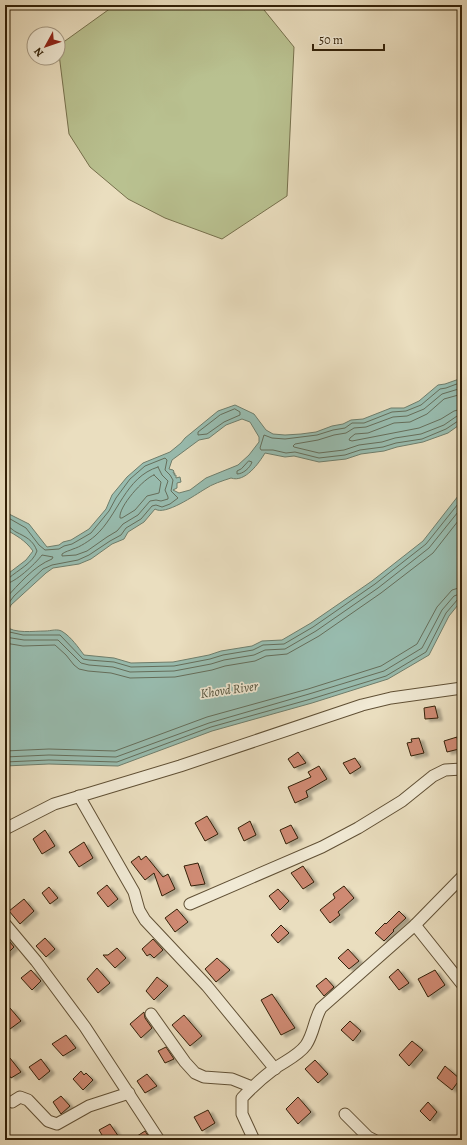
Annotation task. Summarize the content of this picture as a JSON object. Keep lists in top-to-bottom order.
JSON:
{
  "water": ["Khovd River"],
  "scale_bar": "50 m",
  "north": "bottom left"
}
